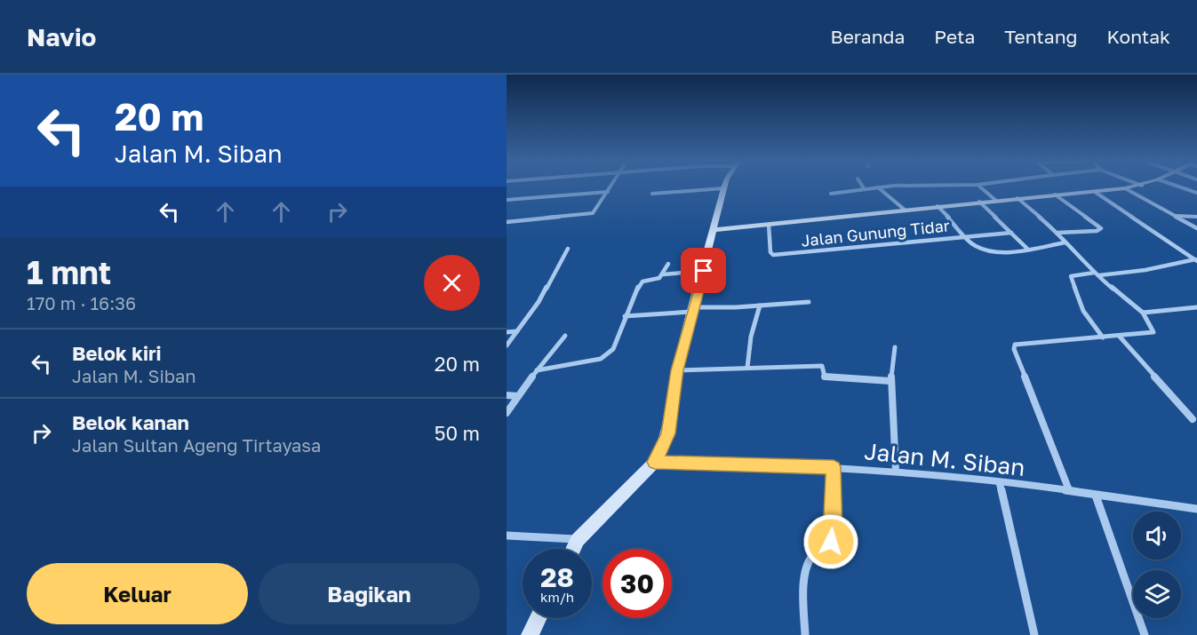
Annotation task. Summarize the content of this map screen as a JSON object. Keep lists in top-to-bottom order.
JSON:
{
  "streets": {
    "street": ["Jalan Gunung Tidar", "Jalan M. Siban"]
  },
  "page": {
    "header": "Navio",
    "nav": [
      "Beranda",
      "Peta",
      "Tentang",
      "Kontak"
    ],
    "turn": ["20 m", "Jalan M. Siban"],
    "heading": ["1 mnt", "170 m · 16:36"],
    "list": [
      {
        "name": "Belok kiri",
        "note": "Jalan M. Siban",
        "value": "20 m"
      },
      {
        "name": "Belok kanan",
        "note": "Jalan Sultan Ageng Tirtayasa",
        "value": "50 m"
      }
    ],
    "speed": "28 km/h",
    "limit": "30",
    "buttons": ["Keluar", "Bagikan"]
  }
}
